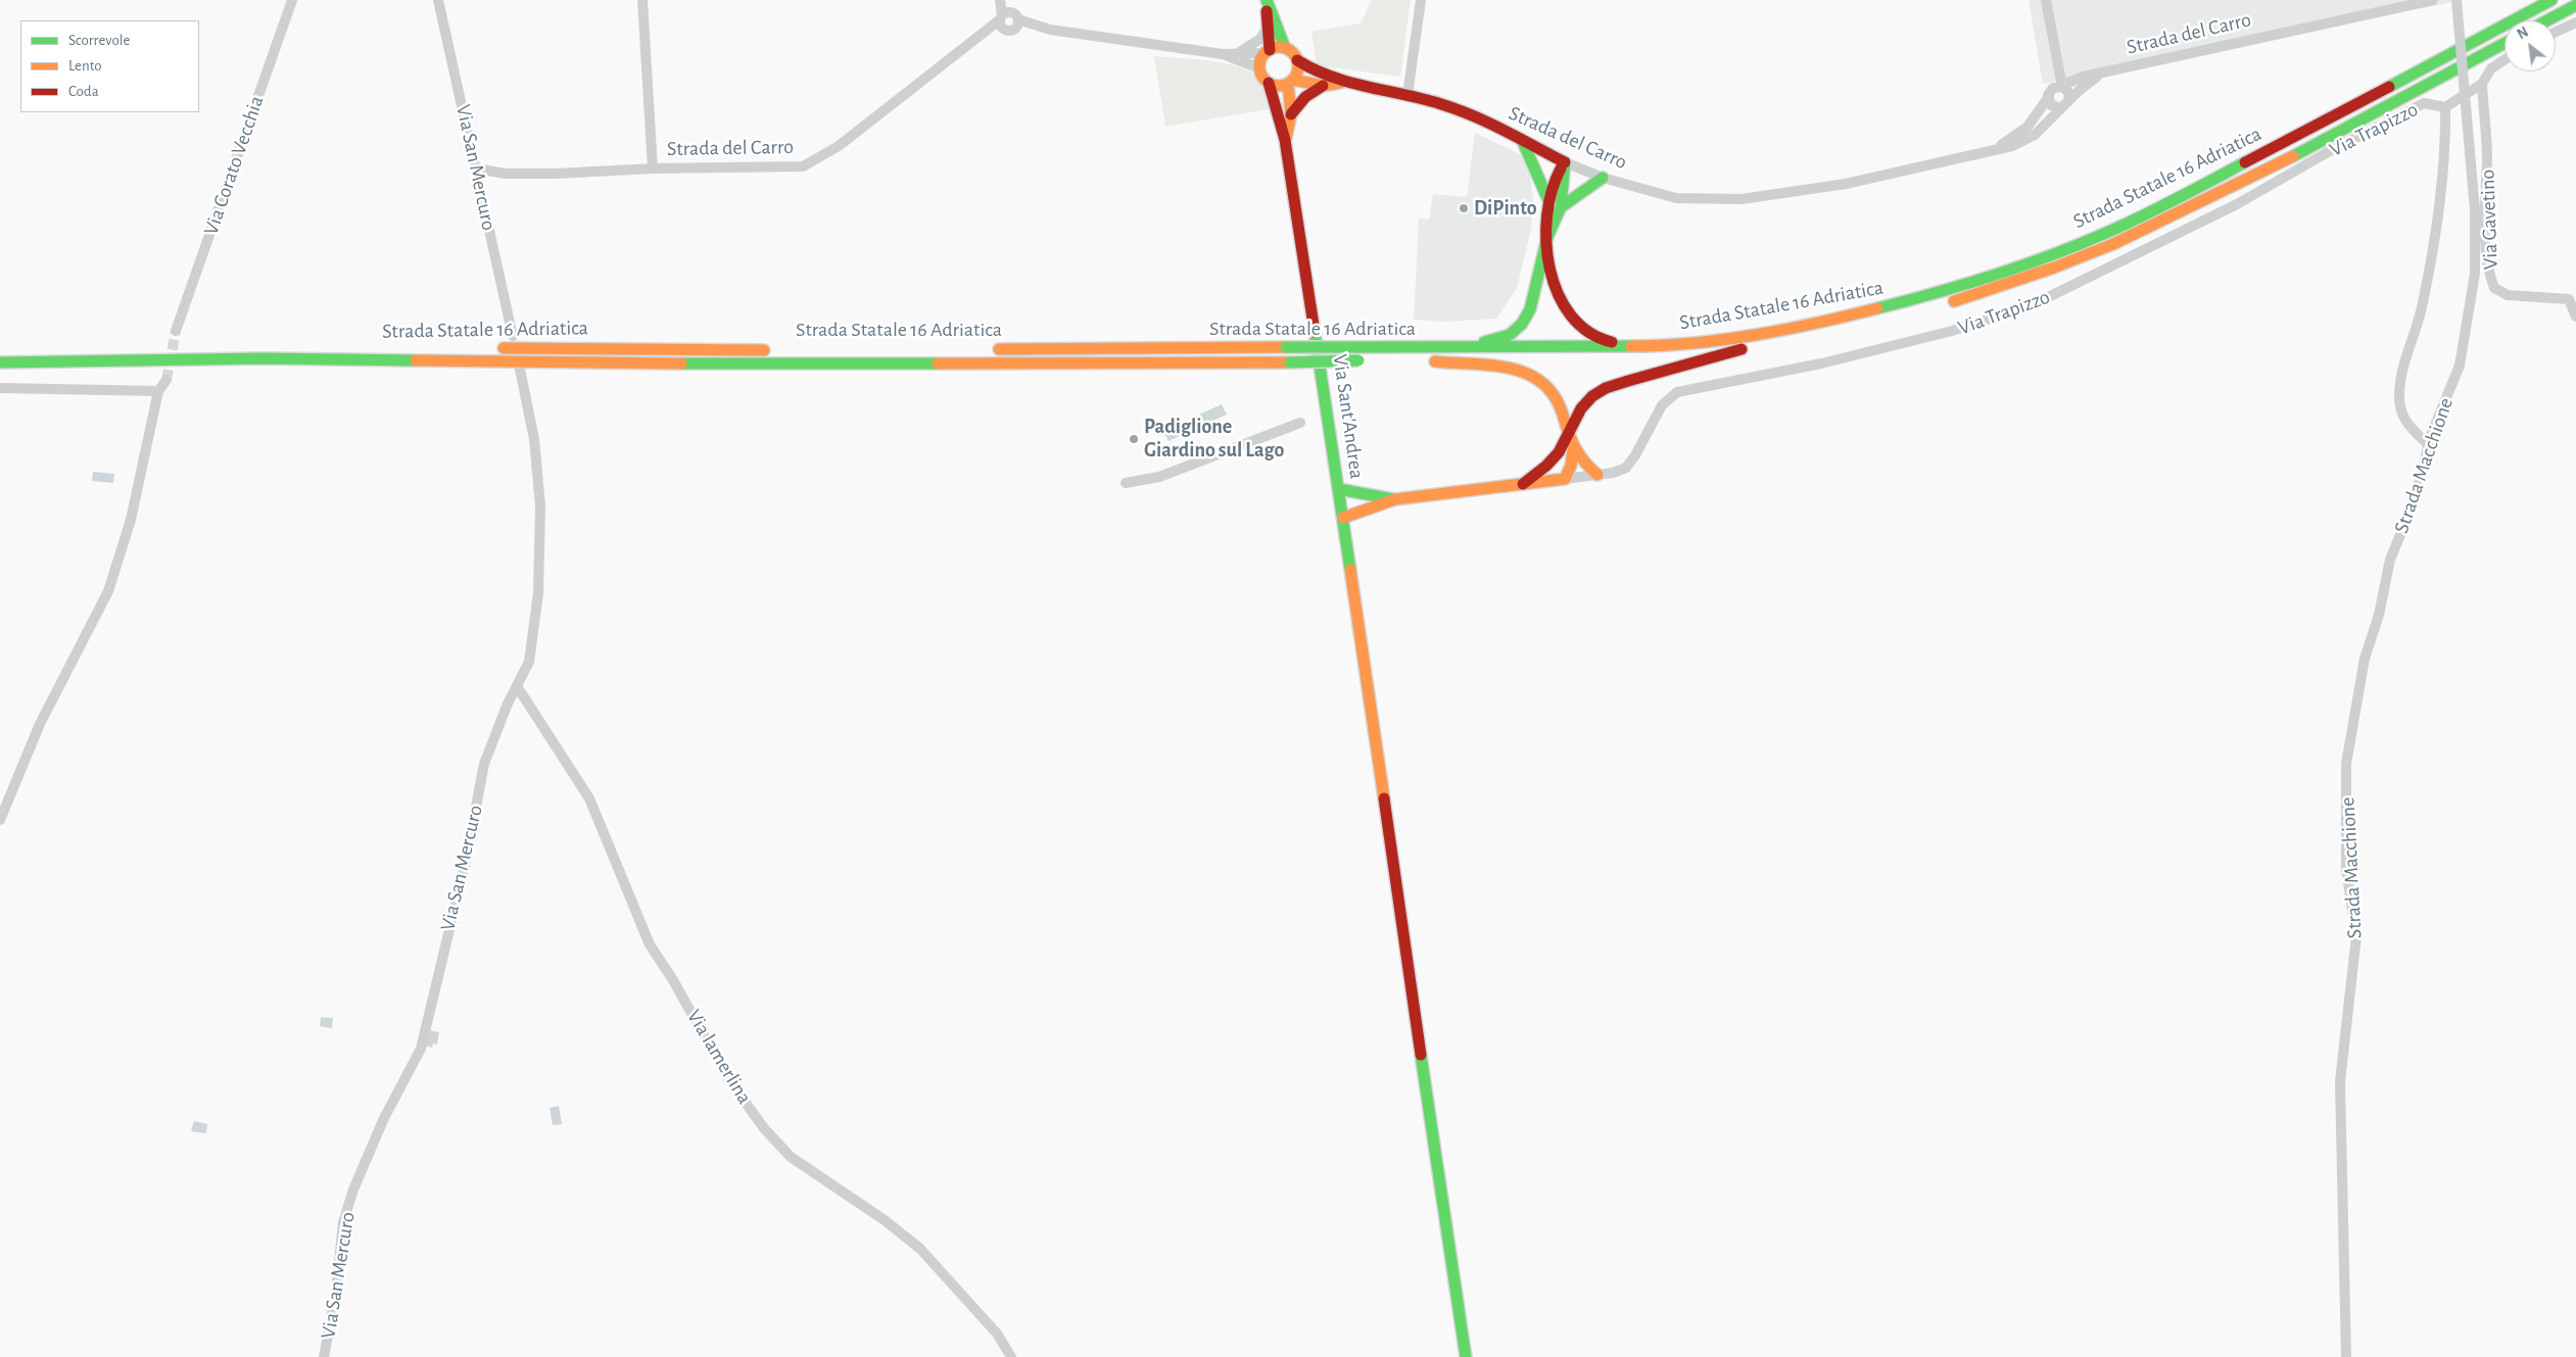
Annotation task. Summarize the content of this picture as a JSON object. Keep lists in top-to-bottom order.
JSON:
{
  "streets": {
    "main road": ["Strada del Carro", "Strada Statale 16 Adriatica", "Via Sant'Andrea"],
    "street": [
      "Via Trapizzo",
      "Via Corato Vecchia",
      "Via San Mercuro",
      "Via Gavetino",
      "Strada Macchione",
      "Via lamerlina"
    ]
  },
  "crossings": [
    ["Strada del Carro", "Via San Mercuro"],
    ["Strada del Carro", "Via Sant'Andrea"],
    ["Via San Mercuro", "Via lamerlina"]
  ],
  "places": ["DiPinto", "Padiglione Giardino sul Lago"],
  "legend": ["Scorrevole", "Lento", "Coda"],
  "north": "top left"
}
